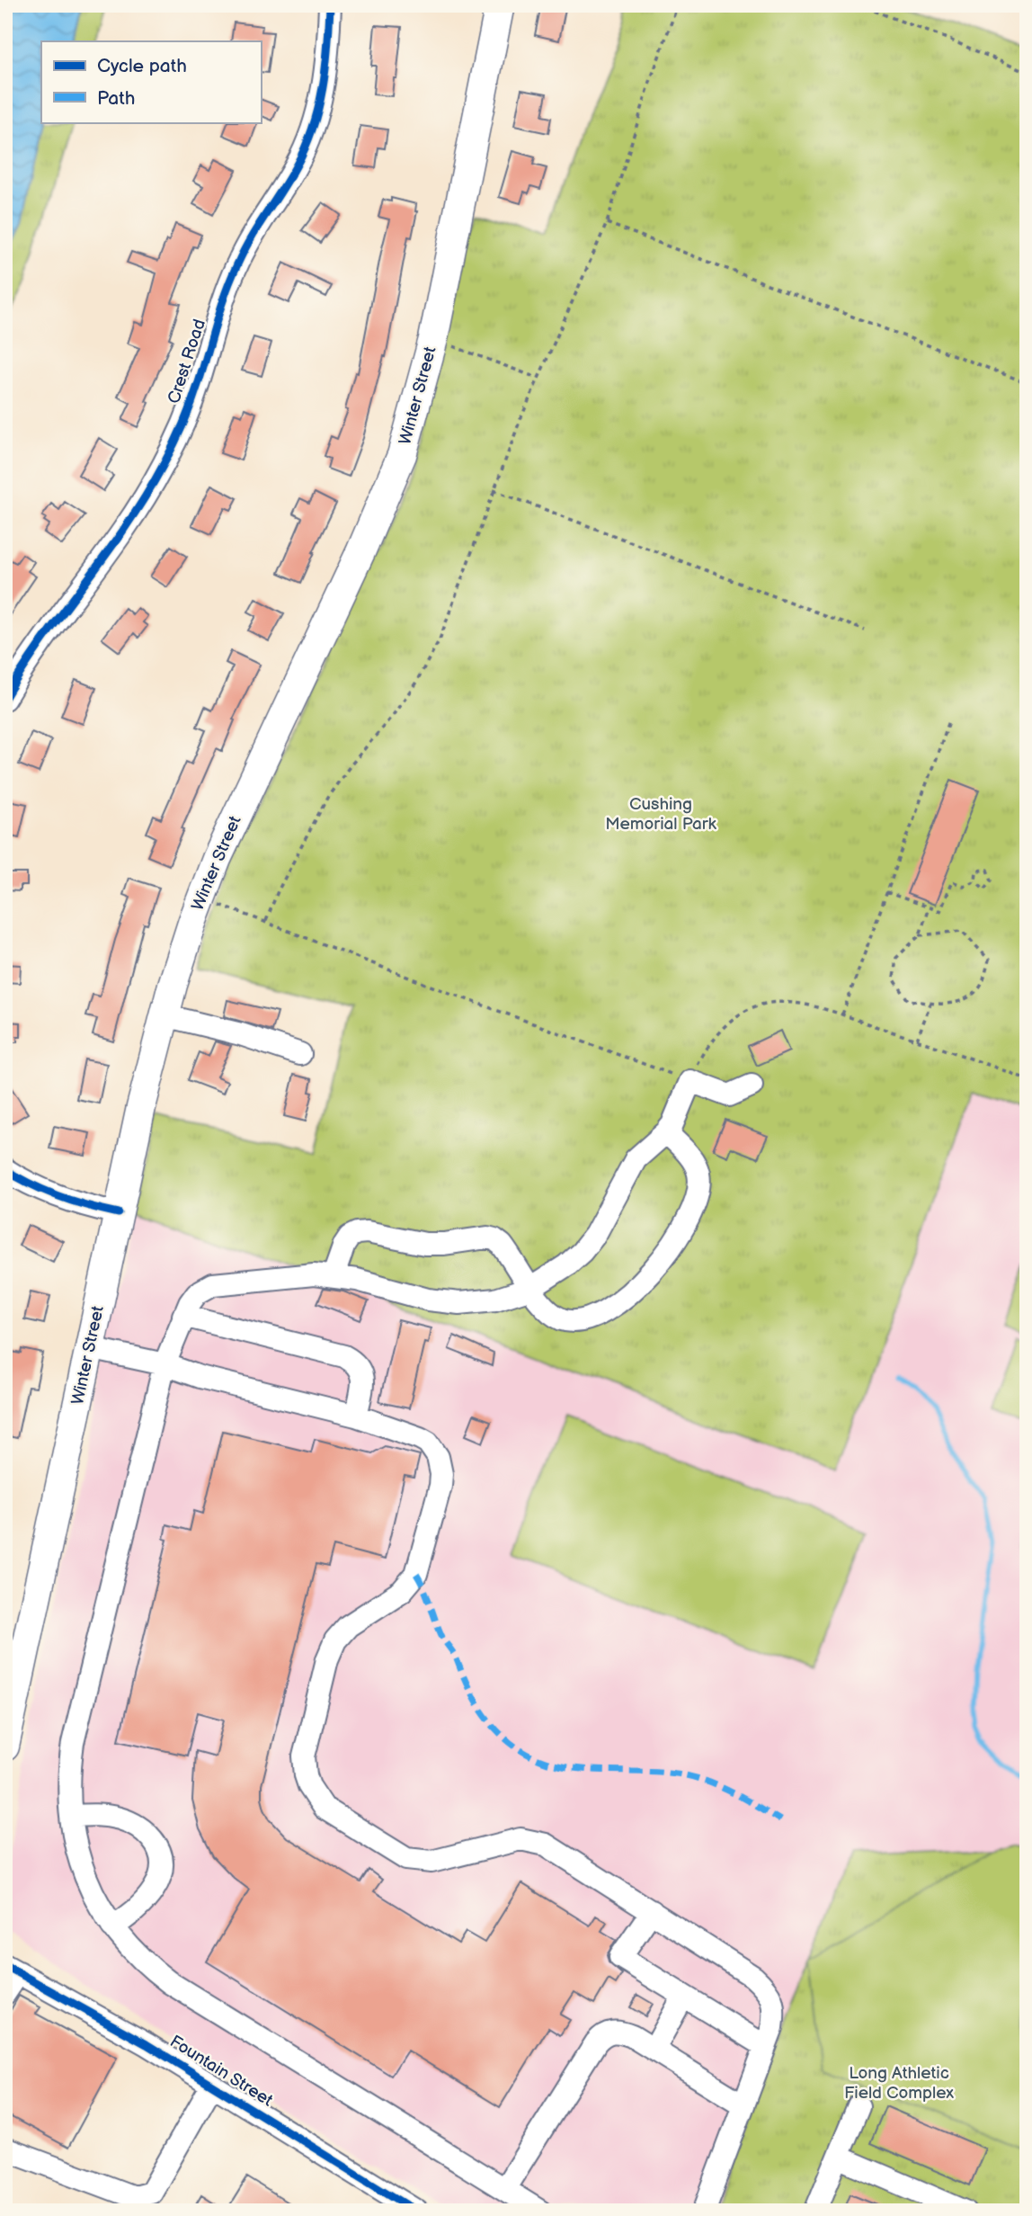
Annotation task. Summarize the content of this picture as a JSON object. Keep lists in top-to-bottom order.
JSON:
{
  "streets": {
    "main road": ["Winter Street"],
    "street": ["Crest Road", "Fountain Street"]
  },
  "parks": ["Cushing Memorial Park", "Long Athletic Field Complex"],
  "legend": ["Cycle path", "Path"]
}
